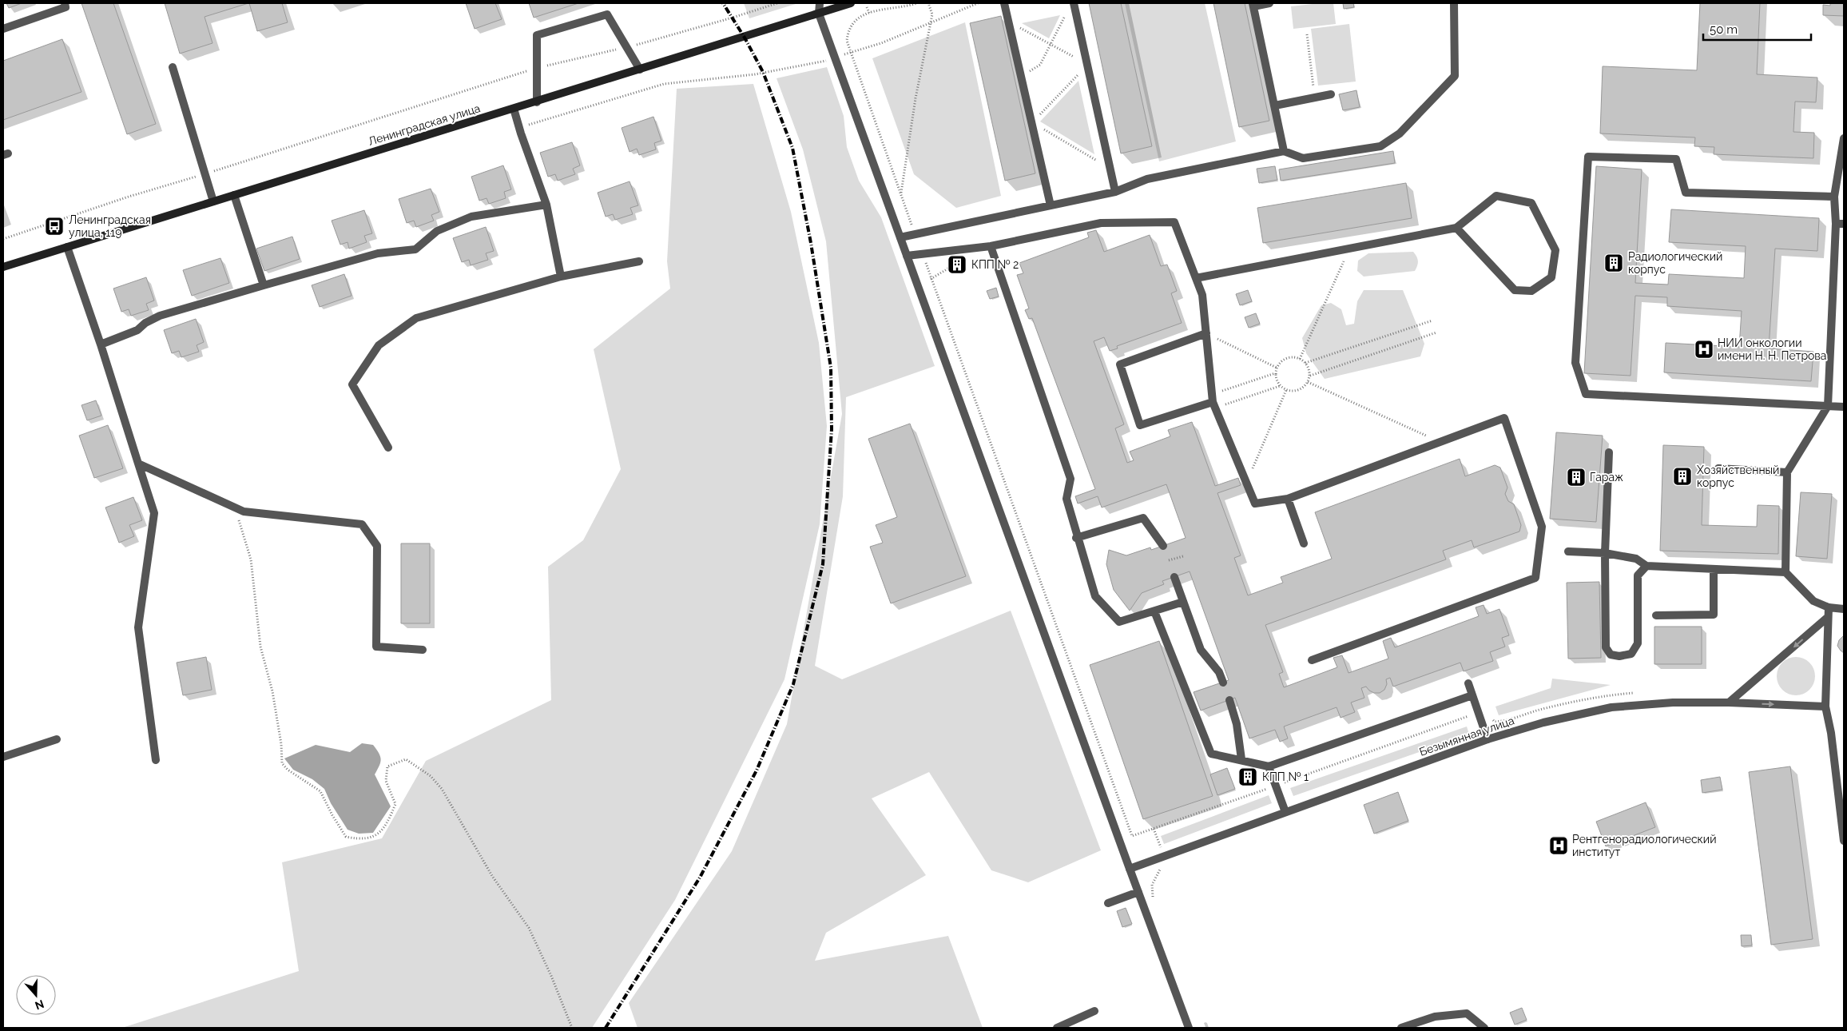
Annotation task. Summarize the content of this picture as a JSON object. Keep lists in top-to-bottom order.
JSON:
{
  "streets": {
    "main road": ["Ленинградская улица"],
    "street": ["Безымянная улица"]
  },
  "places": {
    "bus stop": ["Ленинградская улица, 119"],
    "building": [
      "Радиологический корпус",
      "КПП № 2",
      "Хозяйственный корпус",
      "Гараж",
      "КПП № 1"
    ],
    "hospital": ["НИИ онкологии имени Н. Н. Петрова", "Рентгенорадиологический институт"]
  },
  "scale_bar": "50 m",
  "north": "bottom"
}
